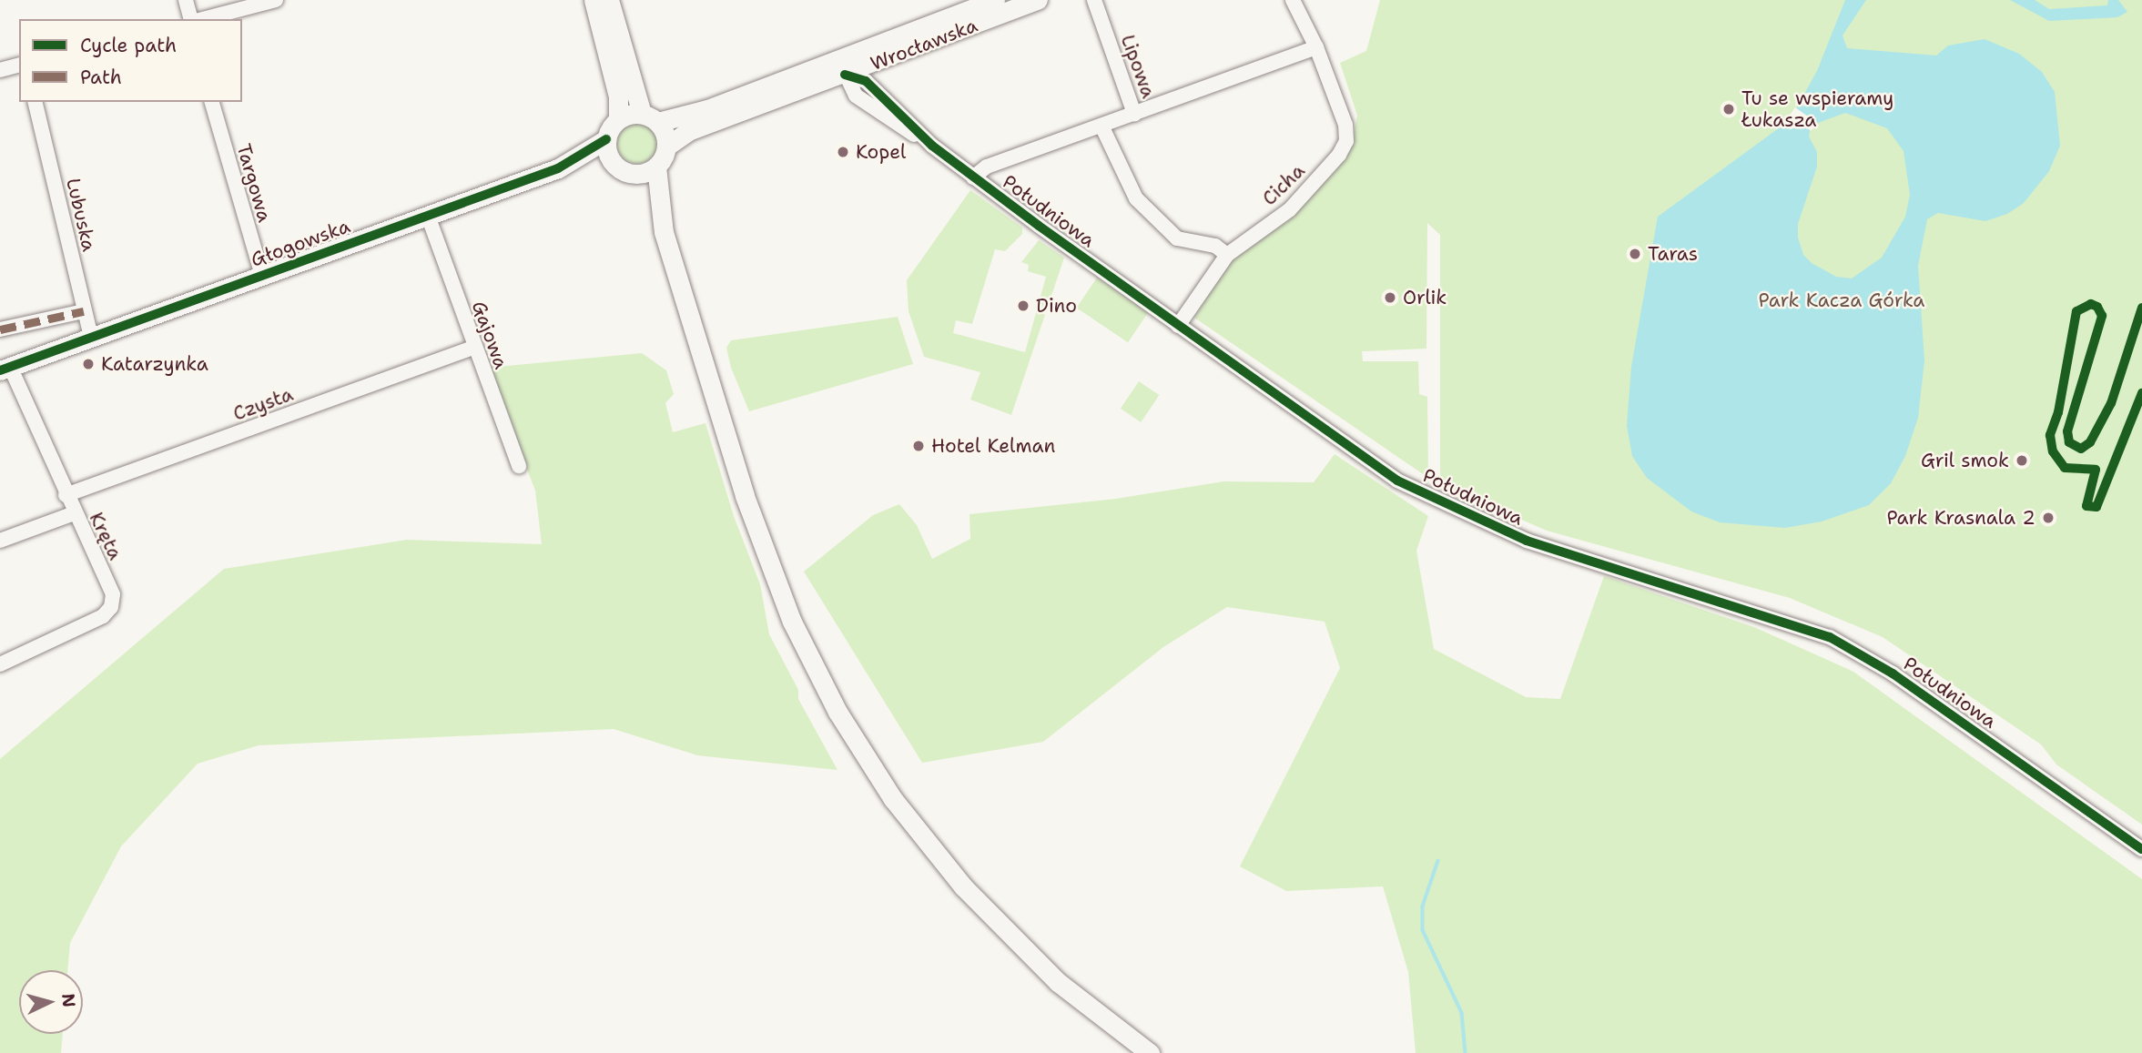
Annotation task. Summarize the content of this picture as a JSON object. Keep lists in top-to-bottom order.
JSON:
{
  "streets": {
    "main road": ["Wrocławska", "Głogowska"],
    "street": [
      "Lipowa",
      "Targowa",
      "Cicha",
      "Południowa",
      "Lubuska",
      "Gajowa",
      "Czysta",
      "Kręta"
    ]
  },
  "crossings": [
    ["Wrocławska", "Południowa"],
    ["Lipowa", "Południowa"],
    ["Targowa", "Głogowska"],
    ["Cicha", "Południowa"],
    ["Lubuska", "Głogowska"],
    ["Głogowska", "Gajowa"],
    ["Głogowska", "Kręta"],
    ["Gajowa", "Czysta"],
    ["Czysta", "Kręta"]
  ],
  "parks": ["Park Kacza Górka"],
  "places": [
    "Tu se wspieramy Łukasza",
    "Kopel",
    "Taras",
    "Orlik",
    "Dino",
    "Katarzynka",
    "Hotel Kelman",
    "Gril smok",
    "Park Krasnala 2"
  ],
  "legend": ["Cycle path", "Path"],
  "north": "right"
}
